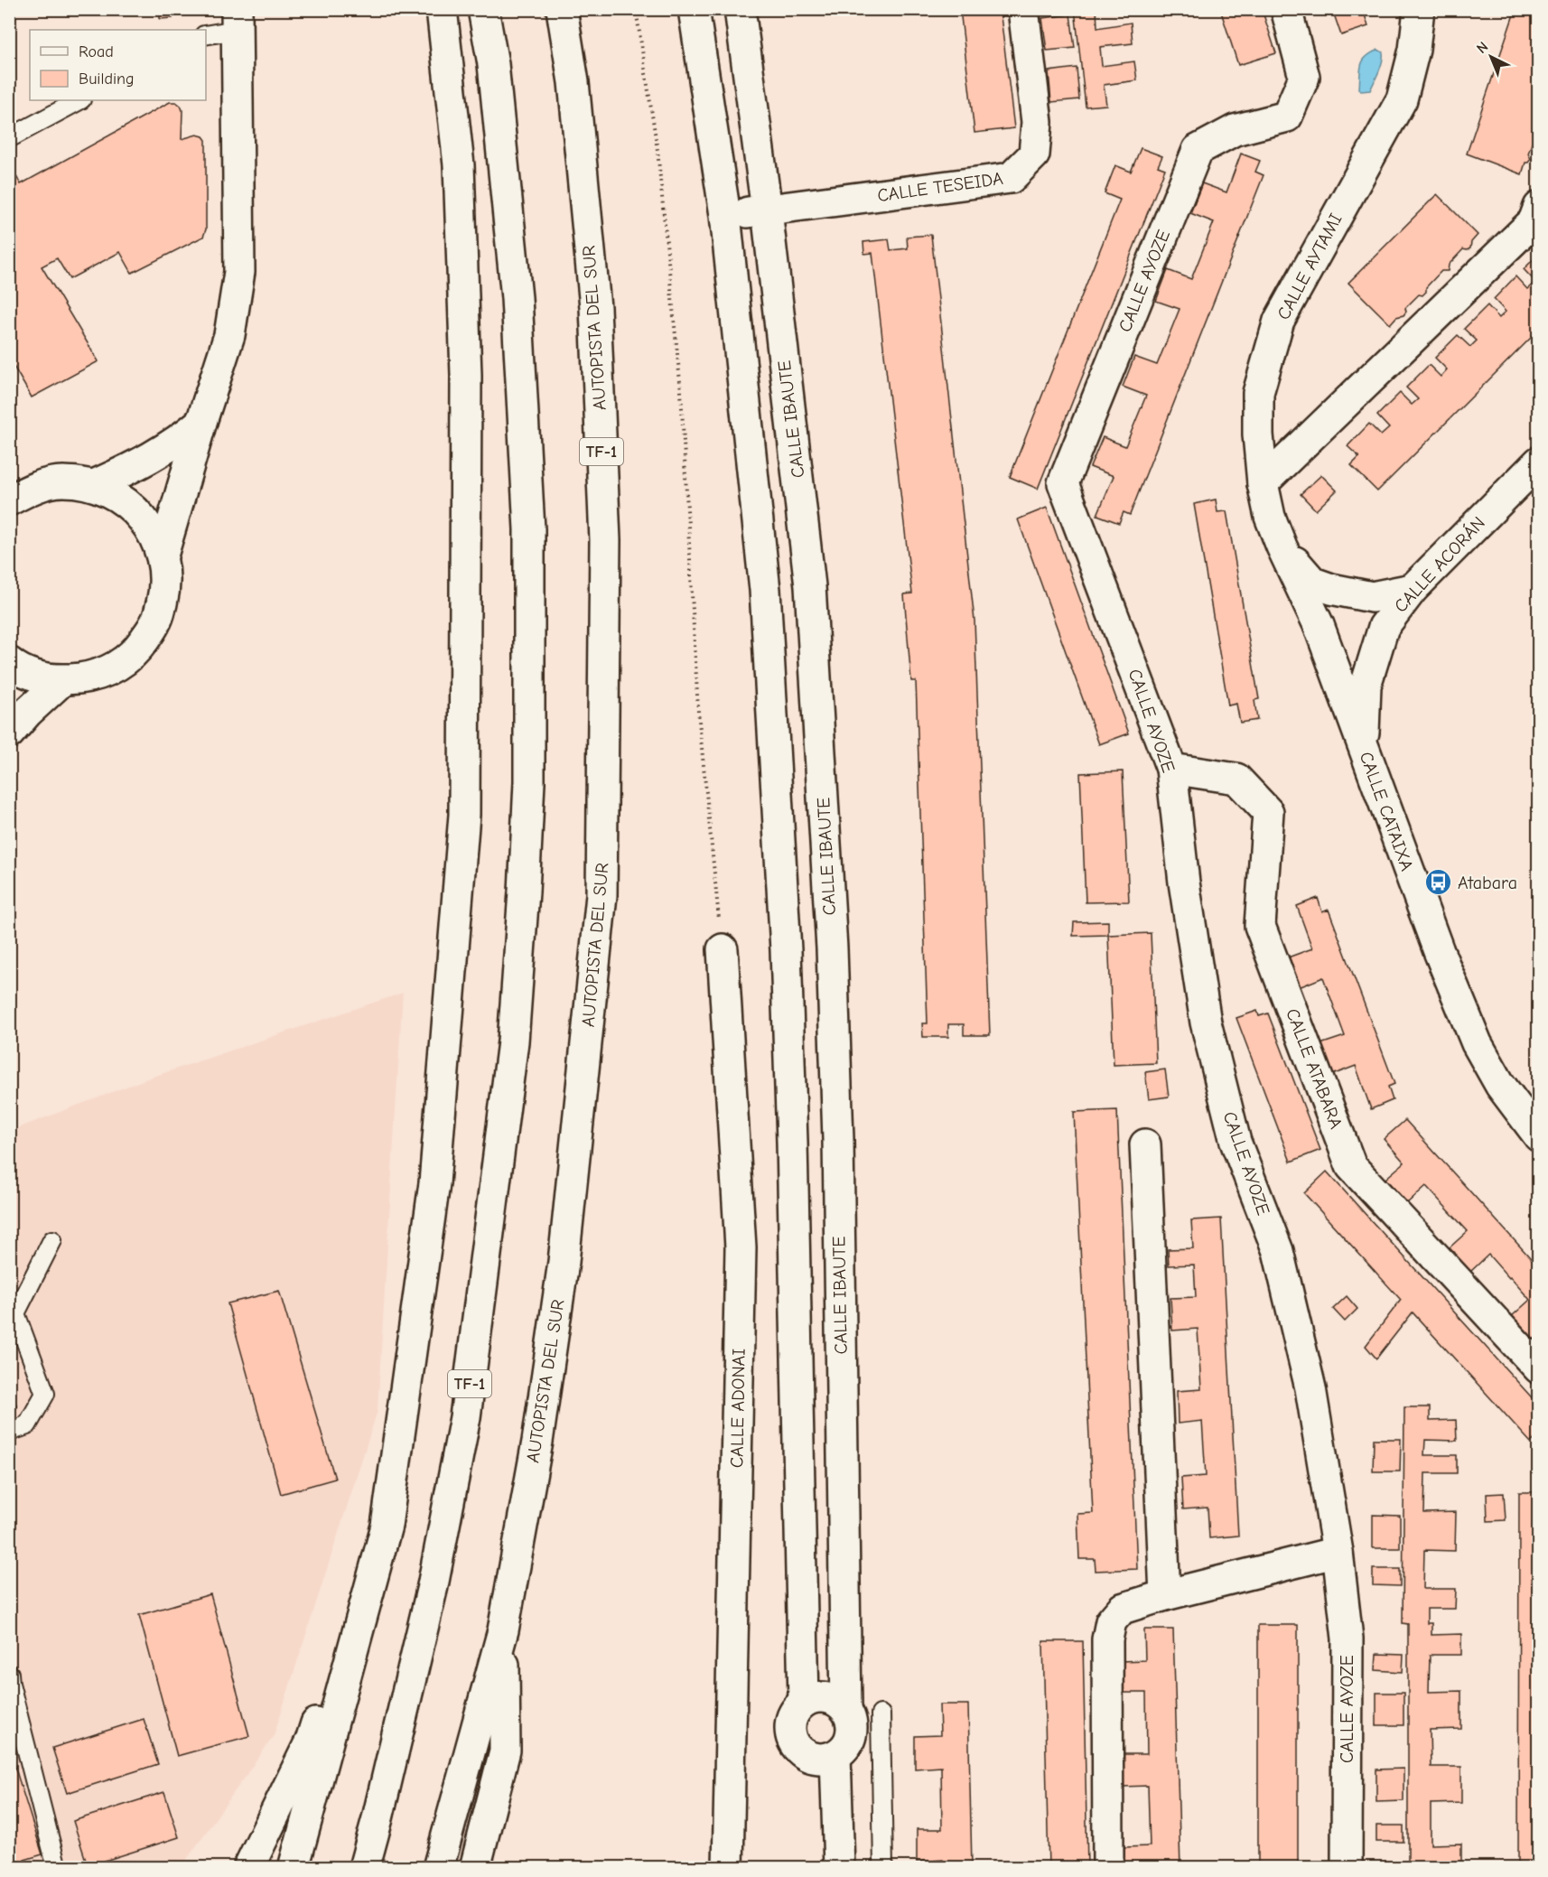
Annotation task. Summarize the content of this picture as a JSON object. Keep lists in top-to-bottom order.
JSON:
{
  "streets": {
    "main road": [
      "CALLE TESEIDA",
      "CALLE AYTAMI",
      "CALLE AYOZE",
      "AUTOPISTA DEL SUR",
      "CALLE IBAUTE",
      "TF-1",
      "CALLE ACORÁN",
      "CALLE CATAIXA",
      "CALLE ATABARA",
      "CALLE ADONAI"
    ]
  },
  "crossings": [
    ["CALLE TESEIDA", "CALLE IBAUTE"],
    ["CALLE AYTAMI", "CALLE CATAIXA"],
    ["CALLE AYOZE", "CALLE ATABARA"],
    ["CALLE ACORÁN", "CALLE CATAIXA"]
  ],
  "places": {
    "bus stop": ["Atabara"]
  },
  "legend": ["Road", "Building"],
  "north": "top left"
}
